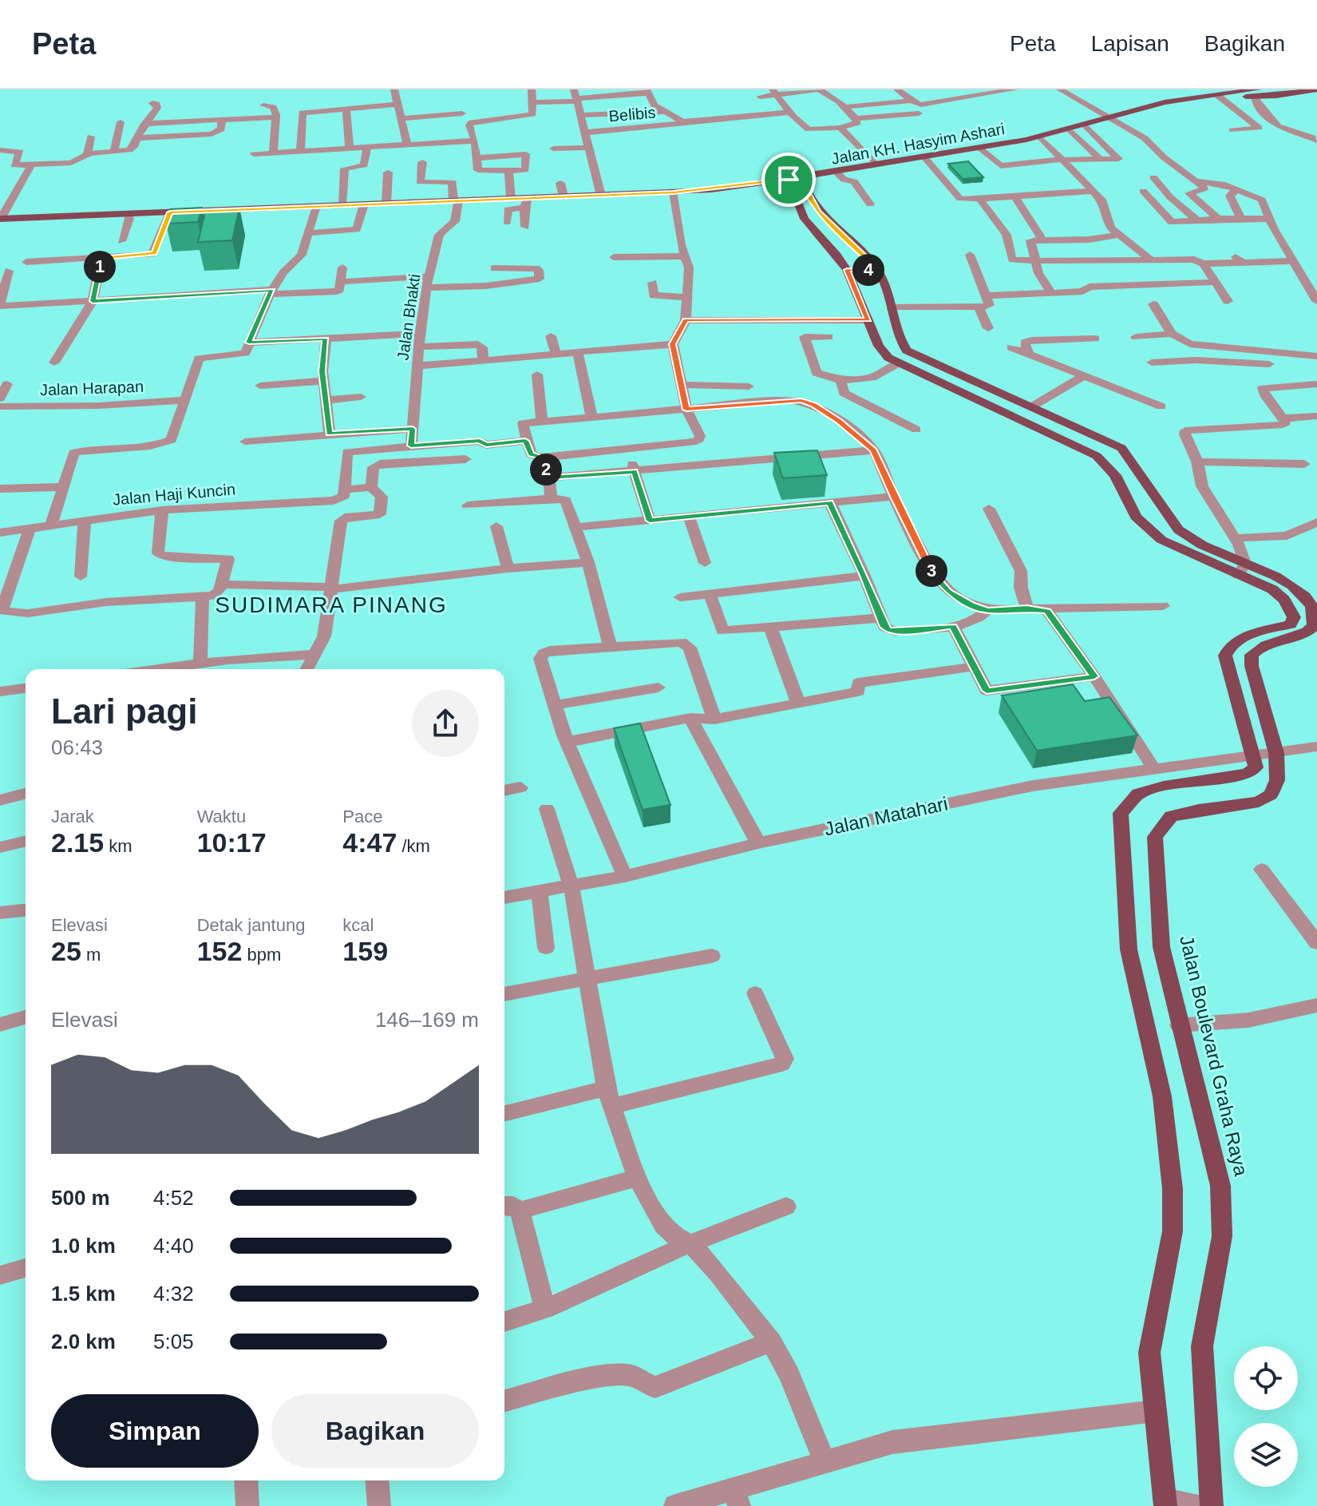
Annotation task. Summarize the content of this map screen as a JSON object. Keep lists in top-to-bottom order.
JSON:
{
  "streets": {
    "main road": ["Jalan KH. Hasyim Ashari", "Jalan Boulevard Graha Raya"],
    "street": [
      "Belibis",
      "Jalan Bhakti",
      "Jalan Harapan",
      "Jalan Haji Kuncin",
      "Jalan Matahari"
    ]
  },
  "crossings": [
    ["Jalan KH. Hasyim Ashari", "Jalan Bhakti"],
    ["Jalan KH. Hasyim Ashari", "Jalan Boulevard Graha Raya"],
    ["Jalan Matahari", "Jalan Boulevard Graha Raya"]
  ],
  "districts": ["SUDIMARA PINANG"],
  "page": {
    "header": "Peta",
    "nav": ["Peta", "Lapisan", "Bagikan"],
    "pins": [
      "1",
      "4",
      "2",
      "3"
    ],
    "heading": ["Lari pagi", "06:43"],
    "stats": [
      ["Jarak", "2.15 km"],
      ["Waktu", "10:17"],
      ["Pace", "4:47 /km"],
      ["Elevasi", "25 m"],
      ["Detak jantung", "152 bpm"],
      ["kcal", "159"]
    ],
    "chart": ["Elevasi", "146–169 m"],
    "list": [
      {
        "name": "500 m",
        "note": "4:52"
      },
      {
        "name": "1.0 km",
        "note": "4:40"
      },
      {
        "name": "1.5 km",
        "note": "4:32"
      },
      {
        "name": "2.0 km",
        "note": "5:05"
      }
    ],
    "buttons": ["Simpan", "Bagikan"]
  }
}
